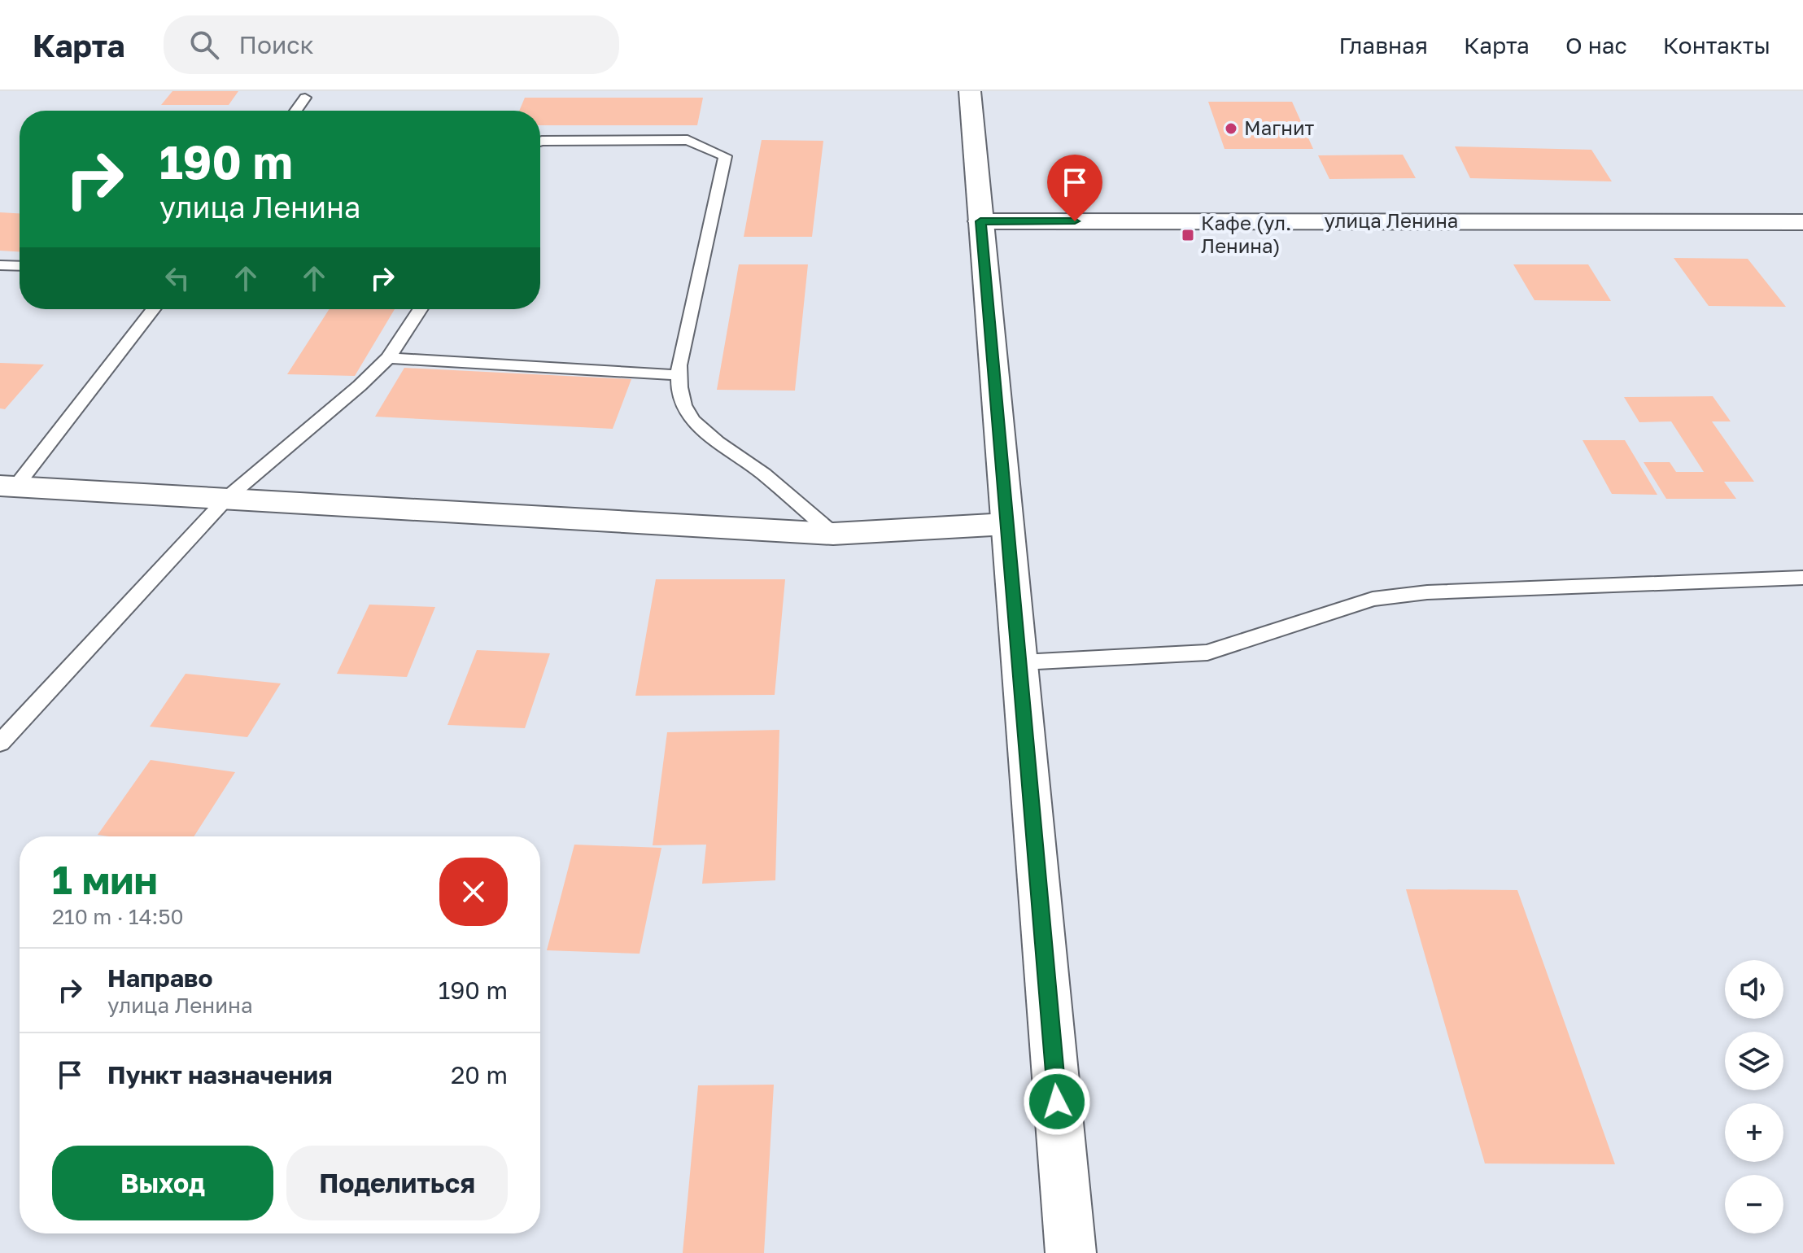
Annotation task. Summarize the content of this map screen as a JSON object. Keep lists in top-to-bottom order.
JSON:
{
  "streets": {
    "street": ["улица Ленина"]
  },
  "places": {
    "other": ["Магнит"],
    "transit": ["Кафе (ул. Ленина)"]
  },
  "page": {
    "header": "Карта",
    "search": "Поиск",
    "nav": [
      "Главная",
      "Карта",
      "О нас",
      "Контакты"
    ],
    "turn": ["190 m", "улица Ленина"],
    "heading": ["1 мин", "210 m · 14:50"],
    "list": [
      {
        "name": "Направо",
        "note": "улица Ленина",
        "value": "190 m"
      },
      {
        "name": "Пункт назначения",
        "value": "20 m"
      }
    ],
    "map_buttons": ["+", "−"],
    "buttons": ["Выход", "Поделиться"]
  }
}
